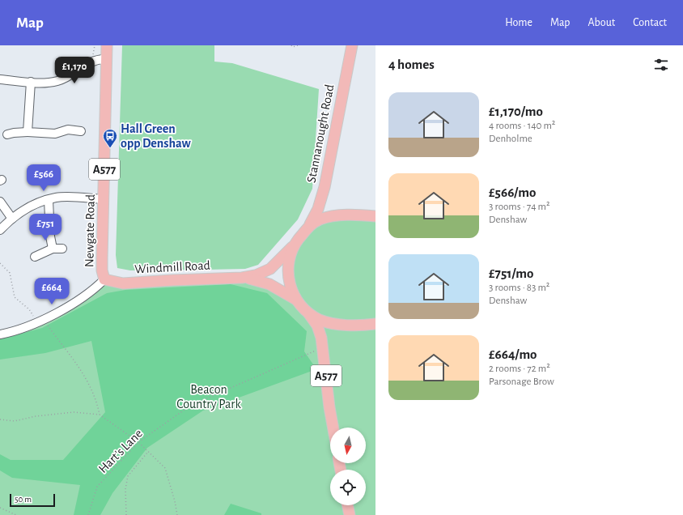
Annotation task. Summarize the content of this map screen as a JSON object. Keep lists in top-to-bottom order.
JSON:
{
  "streets": {
    "main road": [
      "Stannanought Road",
      "A577",
      "Newgate Road",
      "Windmill Road"
    ],
    "path": ["Hart's Lane"]
  },
  "crossings": [
    ["Stannanought Road", "A577"],
    ["A577", "Windmill Road"],
    ["A577", "Hart's Lane"],
    ["Newgate Road", "Windmill Road"]
  ],
  "parks": ["Beacon Country Park"],
  "places": {
    "bus stop": ["Hall Green opp Denshaw"]
  },
  "scale_bar": "50 m",
  "north": "bottom",
  "page": {
    "header": "Map",
    "nav": [
      "Home",
      "Map",
      "About",
      "Contact"
    ],
    "heading": "4 homes",
    "price": [
      "£1,170",
      "£566",
      "£751",
      "£664"
    ],
    "list": [
      {
        "name": "£1,170/mo",
        "note": "4 rooms · 140 m² · Denholme"
      },
      {
        "name": "£566/mo",
        "note": "3 rooms · 74 m² · Denshaw"
      },
      {
        "name": "£751/mo",
        "note": "3 rooms · 83 m² · Denshaw"
      },
      {
        "name": "£664/mo",
        "note": "2 rooms · 72 m² · Parsonage Brow"
      }
    ],
    "scale": "50 m"
  }
}
